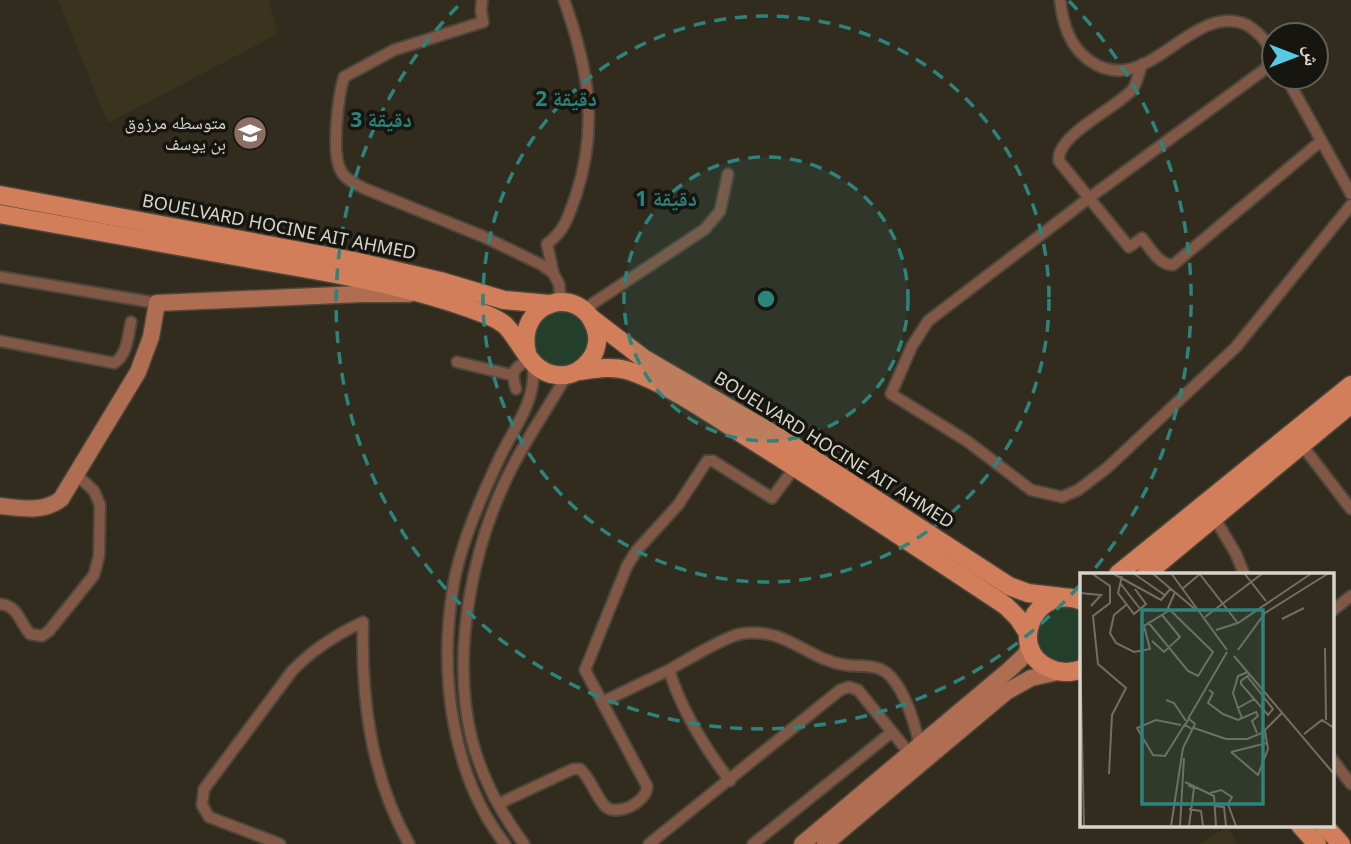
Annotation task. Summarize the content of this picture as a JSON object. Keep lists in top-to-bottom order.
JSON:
{
  "streets": {
    "main road": ["BOUELVARD HOCINE AIT AHMED"]
  },
  "places": {
    "school or university": ["متوسطه مرزوق بن يوسف"]
  },
  "north": "right",
  "rings": ["2 دقيقة", "3 دقيقة", "1 دقيقة"]
}
